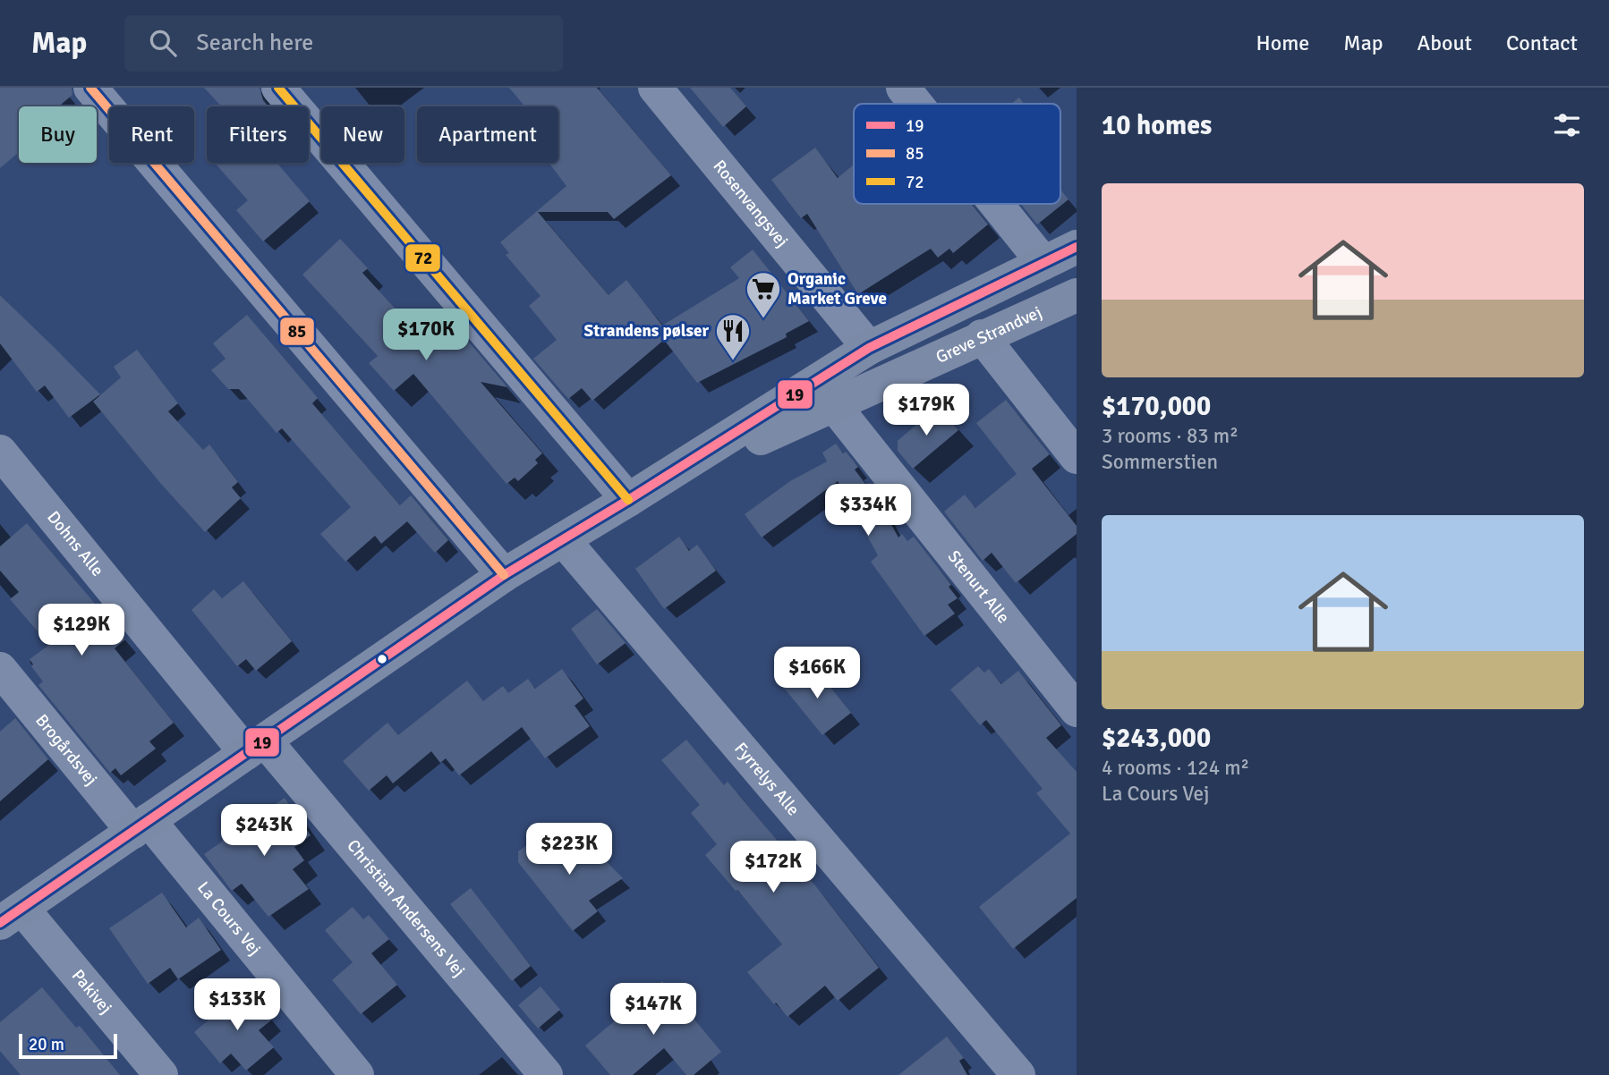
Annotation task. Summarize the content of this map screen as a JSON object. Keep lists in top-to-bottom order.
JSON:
{
  "streets": {
    "main road": ["Greve Strandvej"],
    "street": [
      "Rosenvangsvej",
      "Dohns Alle",
      "Stenurt Alle",
      "Brogårdsvej",
      "Fyrrelys Alle",
      "Christian Andersens Vej",
      "La Cours Vej",
      "Pakivej"
    ]
  },
  "crossings": [
    ["Rosenvangsvej", "Greve Strandvej"],
    ["Greve Strandvej", "Dohns Alle"],
    ["Greve Strandvej", "Stenurt Alle"],
    ["Greve Strandvej", "Brogårdsvej"],
    ["Greve Strandvej", "Fyrrelys Alle"],
    ["Greve Strandvej", "Christian Andersens Vej"],
    ["Greve Strandvej", "La Cours Vej"],
    ["Greve Strandvej", "Pakivej"],
    ["Dohns Alle", "Christian Andersens Vej"],
    ["Brogårdsvej", "La Cours Vej"]
  ],
  "places": {
    "supermarket": ["Organic Market Greve"],
    "restaurant": ["Strandens pølser"]
  },
  "lines": ["transit line 85", "transit line 72", "transit line 19"],
  "legend": ["19", "85", "72"],
  "scale_bar": "20 m",
  "page": {
    "header": "Map",
    "search": "Search here",
    "nav": [
      "Home",
      "Map",
      "About",
      "Contact"
    ],
    "heading": "10 homes",
    "chip": [
      "Buy",
      "Rent",
      "Filters",
      "New",
      "Apartment"
    ],
    "list": [
      {
        "name": "$170,000",
        "note": "3 rooms · 83 m² · Sommerstien"
      },
      {
        "name": "$243,000",
        "note": "4 rooms · 124 m² · La Cours Vej"
      }
    ],
    "price": [
      "$170K",
      "$179K",
      "$334K",
      "$129K",
      "$166K",
      "$243K",
      "$223K",
      "$172K",
      "$133K",
      "$147K"
    ],
    "scale": "20 m"
  }
}
